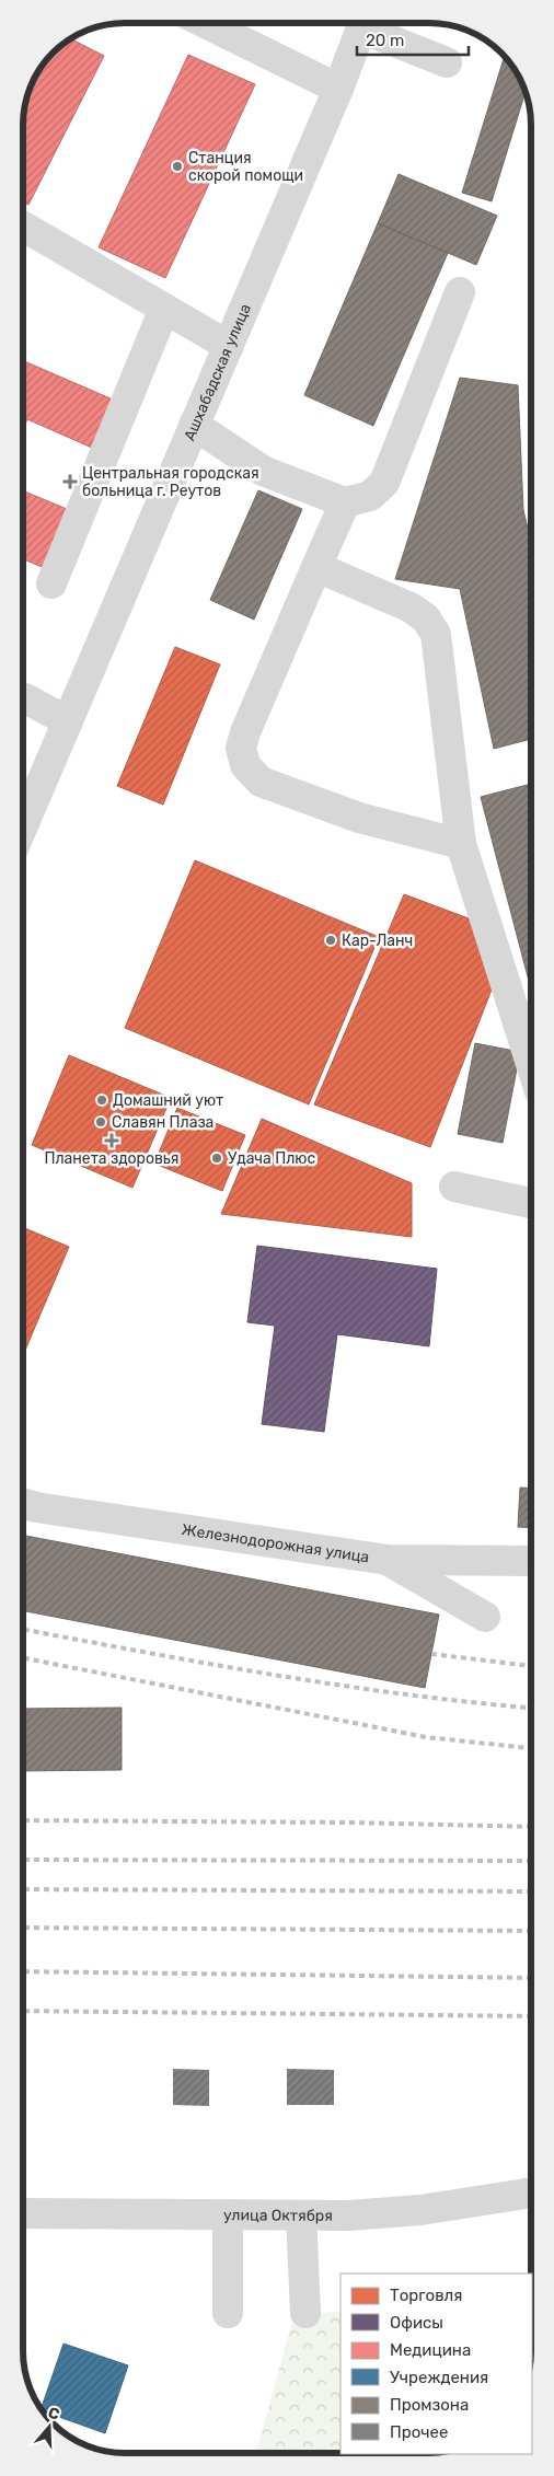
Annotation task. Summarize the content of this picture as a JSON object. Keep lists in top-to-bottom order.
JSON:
{
  "streets": {
    "street": ["Ашхабадская улица", "Железнодорожная улица", "улица Октября"]
  },
  "places": {
    "other": [
      "Станция скорой помощи",
      "Кар-Ланч",
      "Домашний уют",
      "Славян Плаза",
      "Удача Плюс"
    ],
    "health": ["Центральная городская больница г. Реутов", "Планета здоровья"]
  },
  "legend": [
    "Торговля",
    "Офисы",
    "Медицина",
    "Учреждения",
    "Промзона",
    "Прочее"
  ],
  "scale_bar": "20 m",
  "north": "top"
}
